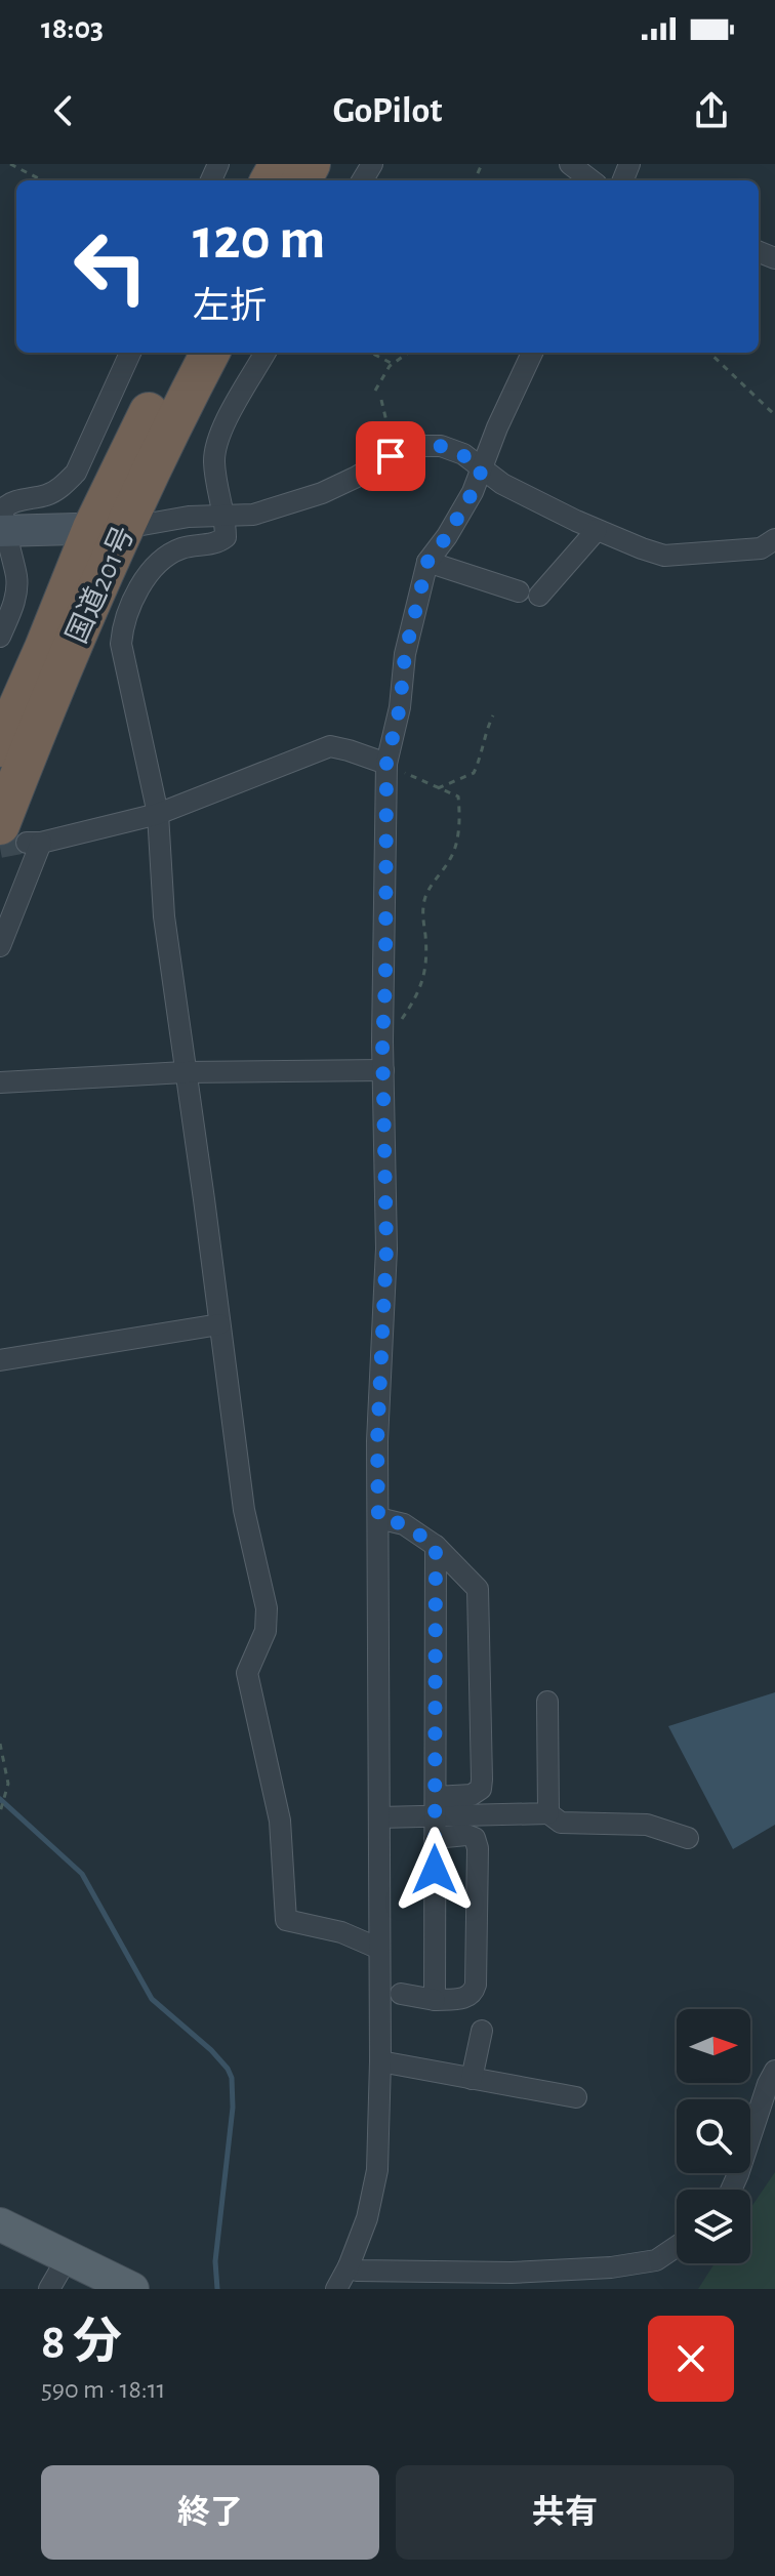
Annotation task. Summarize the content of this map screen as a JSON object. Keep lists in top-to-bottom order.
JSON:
{
  "streets": {
    "highway": ["国道201号"]
  },
  "north": "right",
  "page": {
    "status": "18:03",
    "header": "GoPilot",
    "turn": ["120 m", "左折"],
    "heading": ["8 分", "590 m · 18:11"],
    "buttons": ["終了", "共有"]
  }
}
